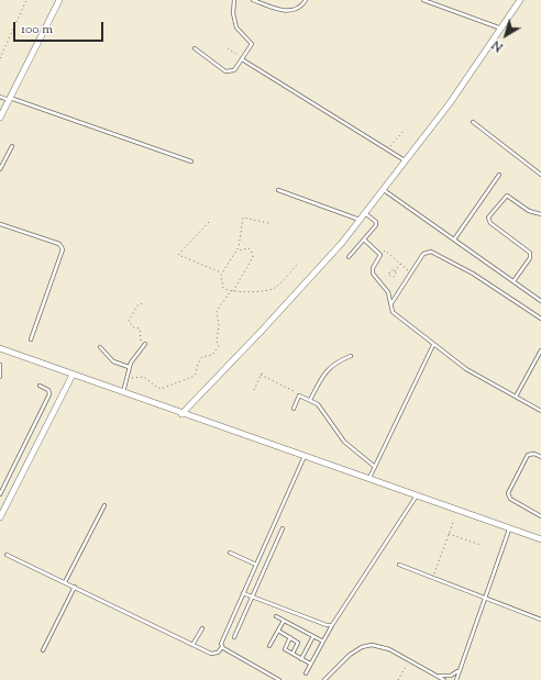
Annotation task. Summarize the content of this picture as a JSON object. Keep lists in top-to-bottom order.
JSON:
{
  "scale_bar": "100 m",
  "north": "bottom left"
}
